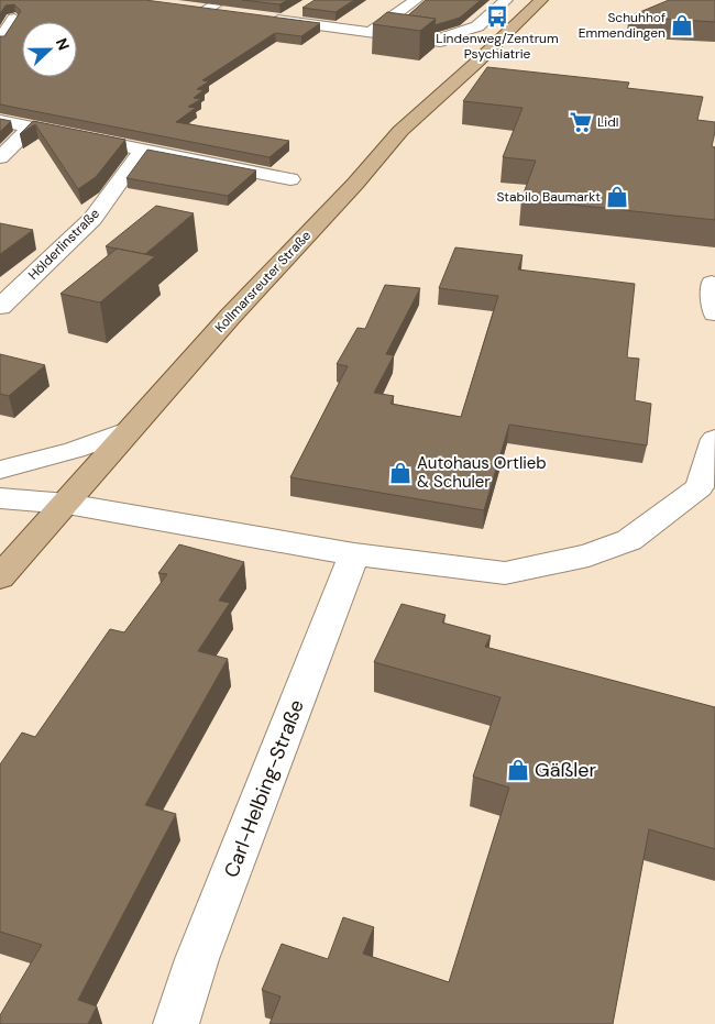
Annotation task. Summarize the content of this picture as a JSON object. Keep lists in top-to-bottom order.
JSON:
{
  "streets": {
    "main road": ["Kollmarsreuter Straße"],
    "street": ["Hölderlinstraße", "Carl-Helbing-Straße"]
  },
  "places": {
    "bus stop": ["Lindenweg/Zentrum Psychiatrie"],
    "shop": [
      "Schuhhof Emmendingen",
      "Stabilo Baumarkt",
      "Autohaus Ortlieb & Schuler",
      "Gäßler"
    ],
    "supermarket": ["Lidl"]
  },
  "north": "right"
}
